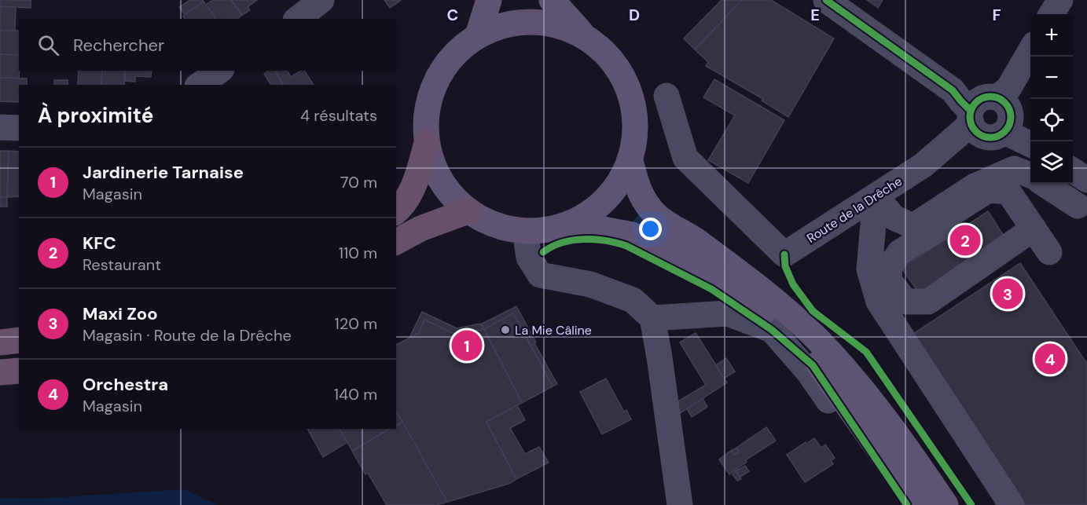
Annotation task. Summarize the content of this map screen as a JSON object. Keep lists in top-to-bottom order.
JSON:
{
  "streets": {
    "street": ["Route de la Drêche"]
  },
  "places": ["La Mie Câline"],
  "page": {
    "map_buttons": ["+", "−"],
    "search": "Rechercher",
    "heading": ["À proximité", "4 résultats"],
    "list": [
      {
        "mark": "1",
        "name": "Jardinerie Tarnaise",
        "note": "Magasin",
        "value": "70 m"
      },
      {
        "mark": "2",
        "name": "KFC",
        "note": "Restaurant",
        "value": "110 m"
      },
      {
        "mark": "3",
        "name": "Maxi Zoo",
        "note": "Magasin · Route de la Drêche",
        "value": "120 m"
      },
      {
        "mark": "4",
        "name": "Orchestra",
        "note": "Magasin",
        "value": "140 m"
      }
    ],
    "pins": [
      "2",
      "3",
      "1",
      "4"
    ]
  },
  "grid": {
    "columns": [
      "C",
      "D",
      "E",
      "F"
    ]
  }
}
